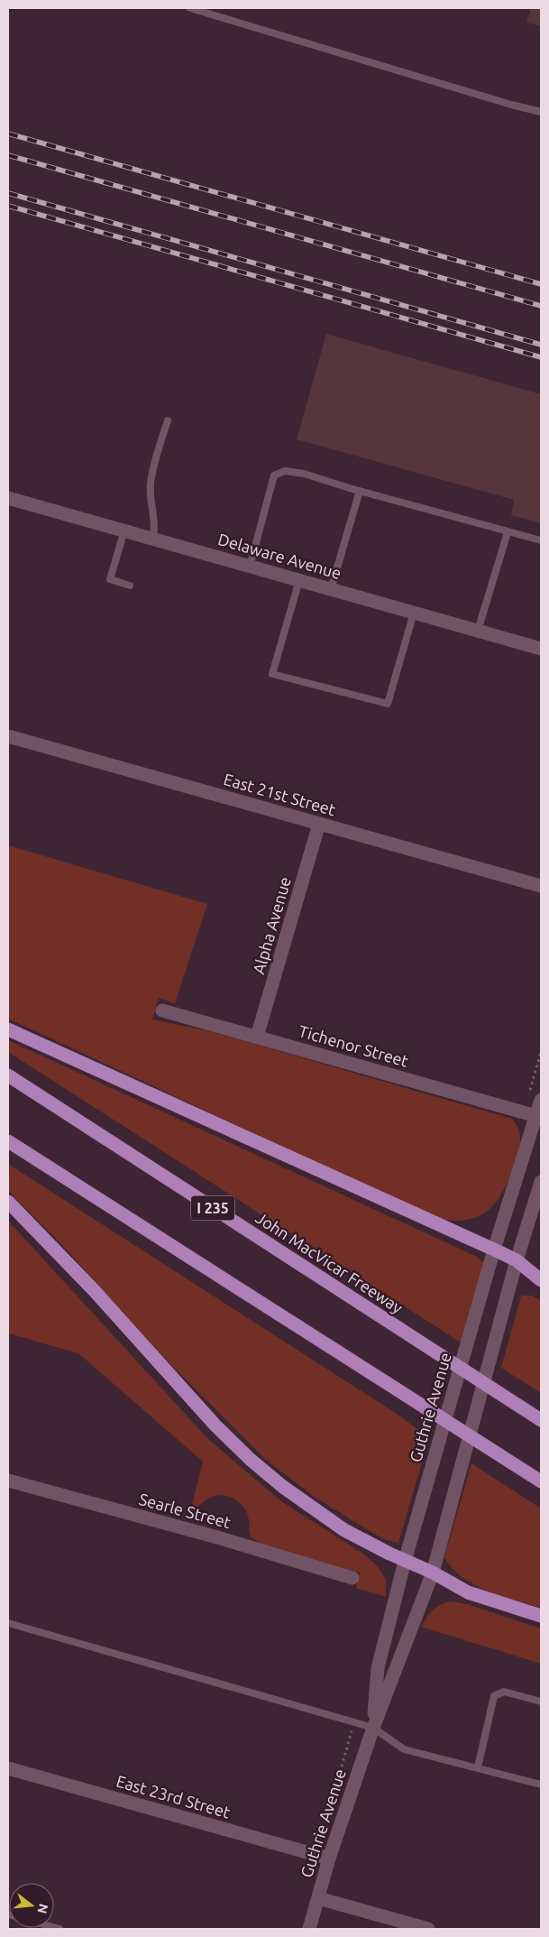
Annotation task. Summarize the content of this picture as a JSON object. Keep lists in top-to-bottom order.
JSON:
{
  "streets": {
    "highway": ["I 235", "John MacVicar Freeway"],
    "main road": [
      "Delaware Avenue",
      "East 21st Street",
      "Alpha Avenue",
      "Tichenor Street",
      "Guthrie Avenue",
      "Searle Street",
      "East 23rd Street"
    ]
  },
  "crossings": [
    ["East 21st Street", "Alpha Avenue"],
    ["Alpha Avenue", "Tichenor Street"],
    ["Tichenor Street", "Guthrie Avenue"],
    ["Guthrie Avenue", "East 23rd Street"]
  ],
  "north": "right"
}
